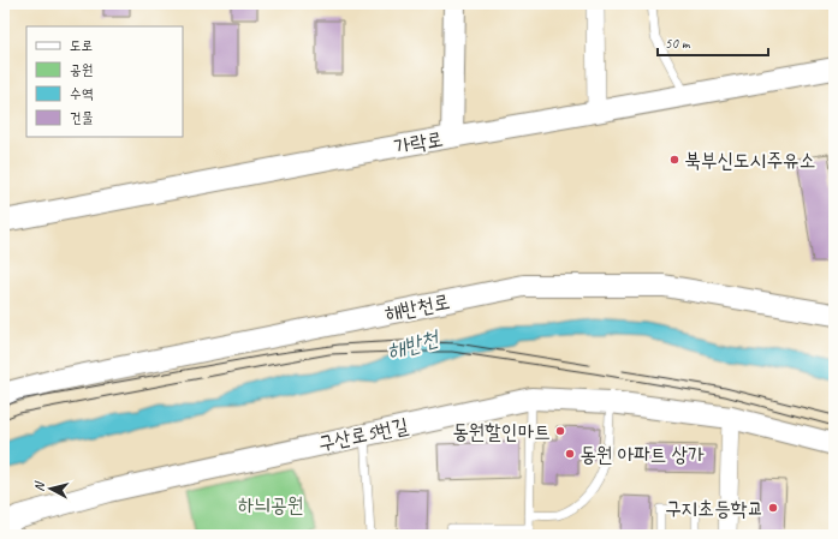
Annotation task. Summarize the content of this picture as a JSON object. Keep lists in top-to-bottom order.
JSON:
{
  "streets": {
    "street": ["가락로", "해반천로", "구산로5번길"]
  },
  "water": ["해반천"],
  "parks": ["하늬공원"],
  "places": [
    "북부신도시주유소",
    "동원할인마트",
    "동원 아파트 상가",
    "구지초등학교"
  ],
  "legend": [
    "도로",
    "공원",
    "수역",
    "건물"
  ],
  "scale_bar": "50 m",
  "north": "left"
}
